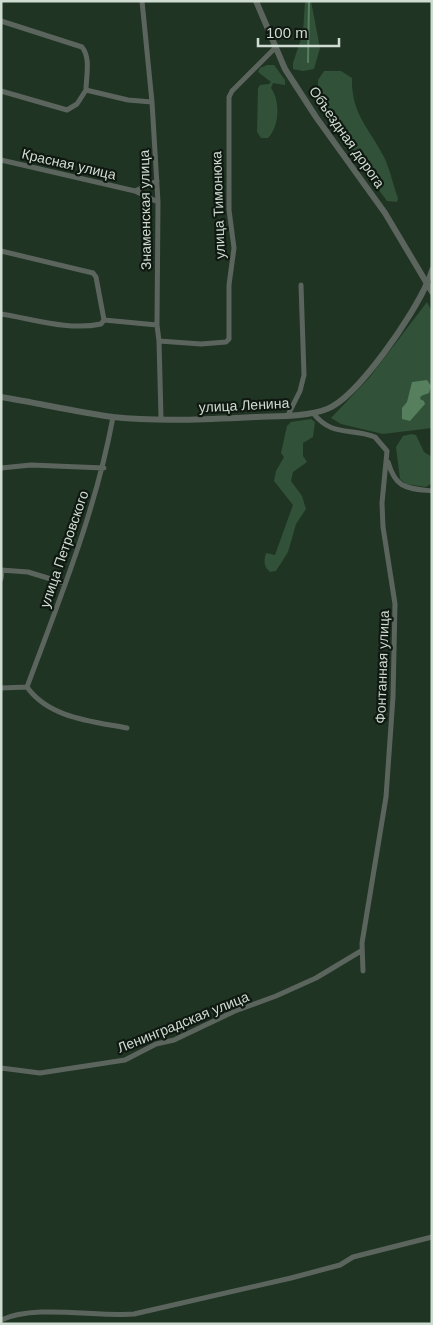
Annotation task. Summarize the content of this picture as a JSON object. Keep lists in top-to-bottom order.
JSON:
{
  "streets": {
    "street": [
      "Объездная дорога",
      "Красная улица",
      "улица Тимонюка",
      "Знаменская улица",
      "улица Ленина",
      "улица Петровского",
      "Фонтанная улица",
      "Ленинградская улица"
    ]
  },
  "crossings": [
    ["Объездная дорога", "улица Тимонюка"],
    ["Объездная дорога", "улица Ленина"],
    ["Красная улица", "Знаменская улица"],
    ["улица Тимонюка", "Знаменская улица"],
    ["Знаменская улица", "улица Ленина"],
    ["улица Ленина", "улица Петровского"],
    ["улица Ленина", "Фонтанная улица"],
    ["Фонтанная улица", "Ленинградская улица"]
  ],
  "scale_bar": "100 m"
}
